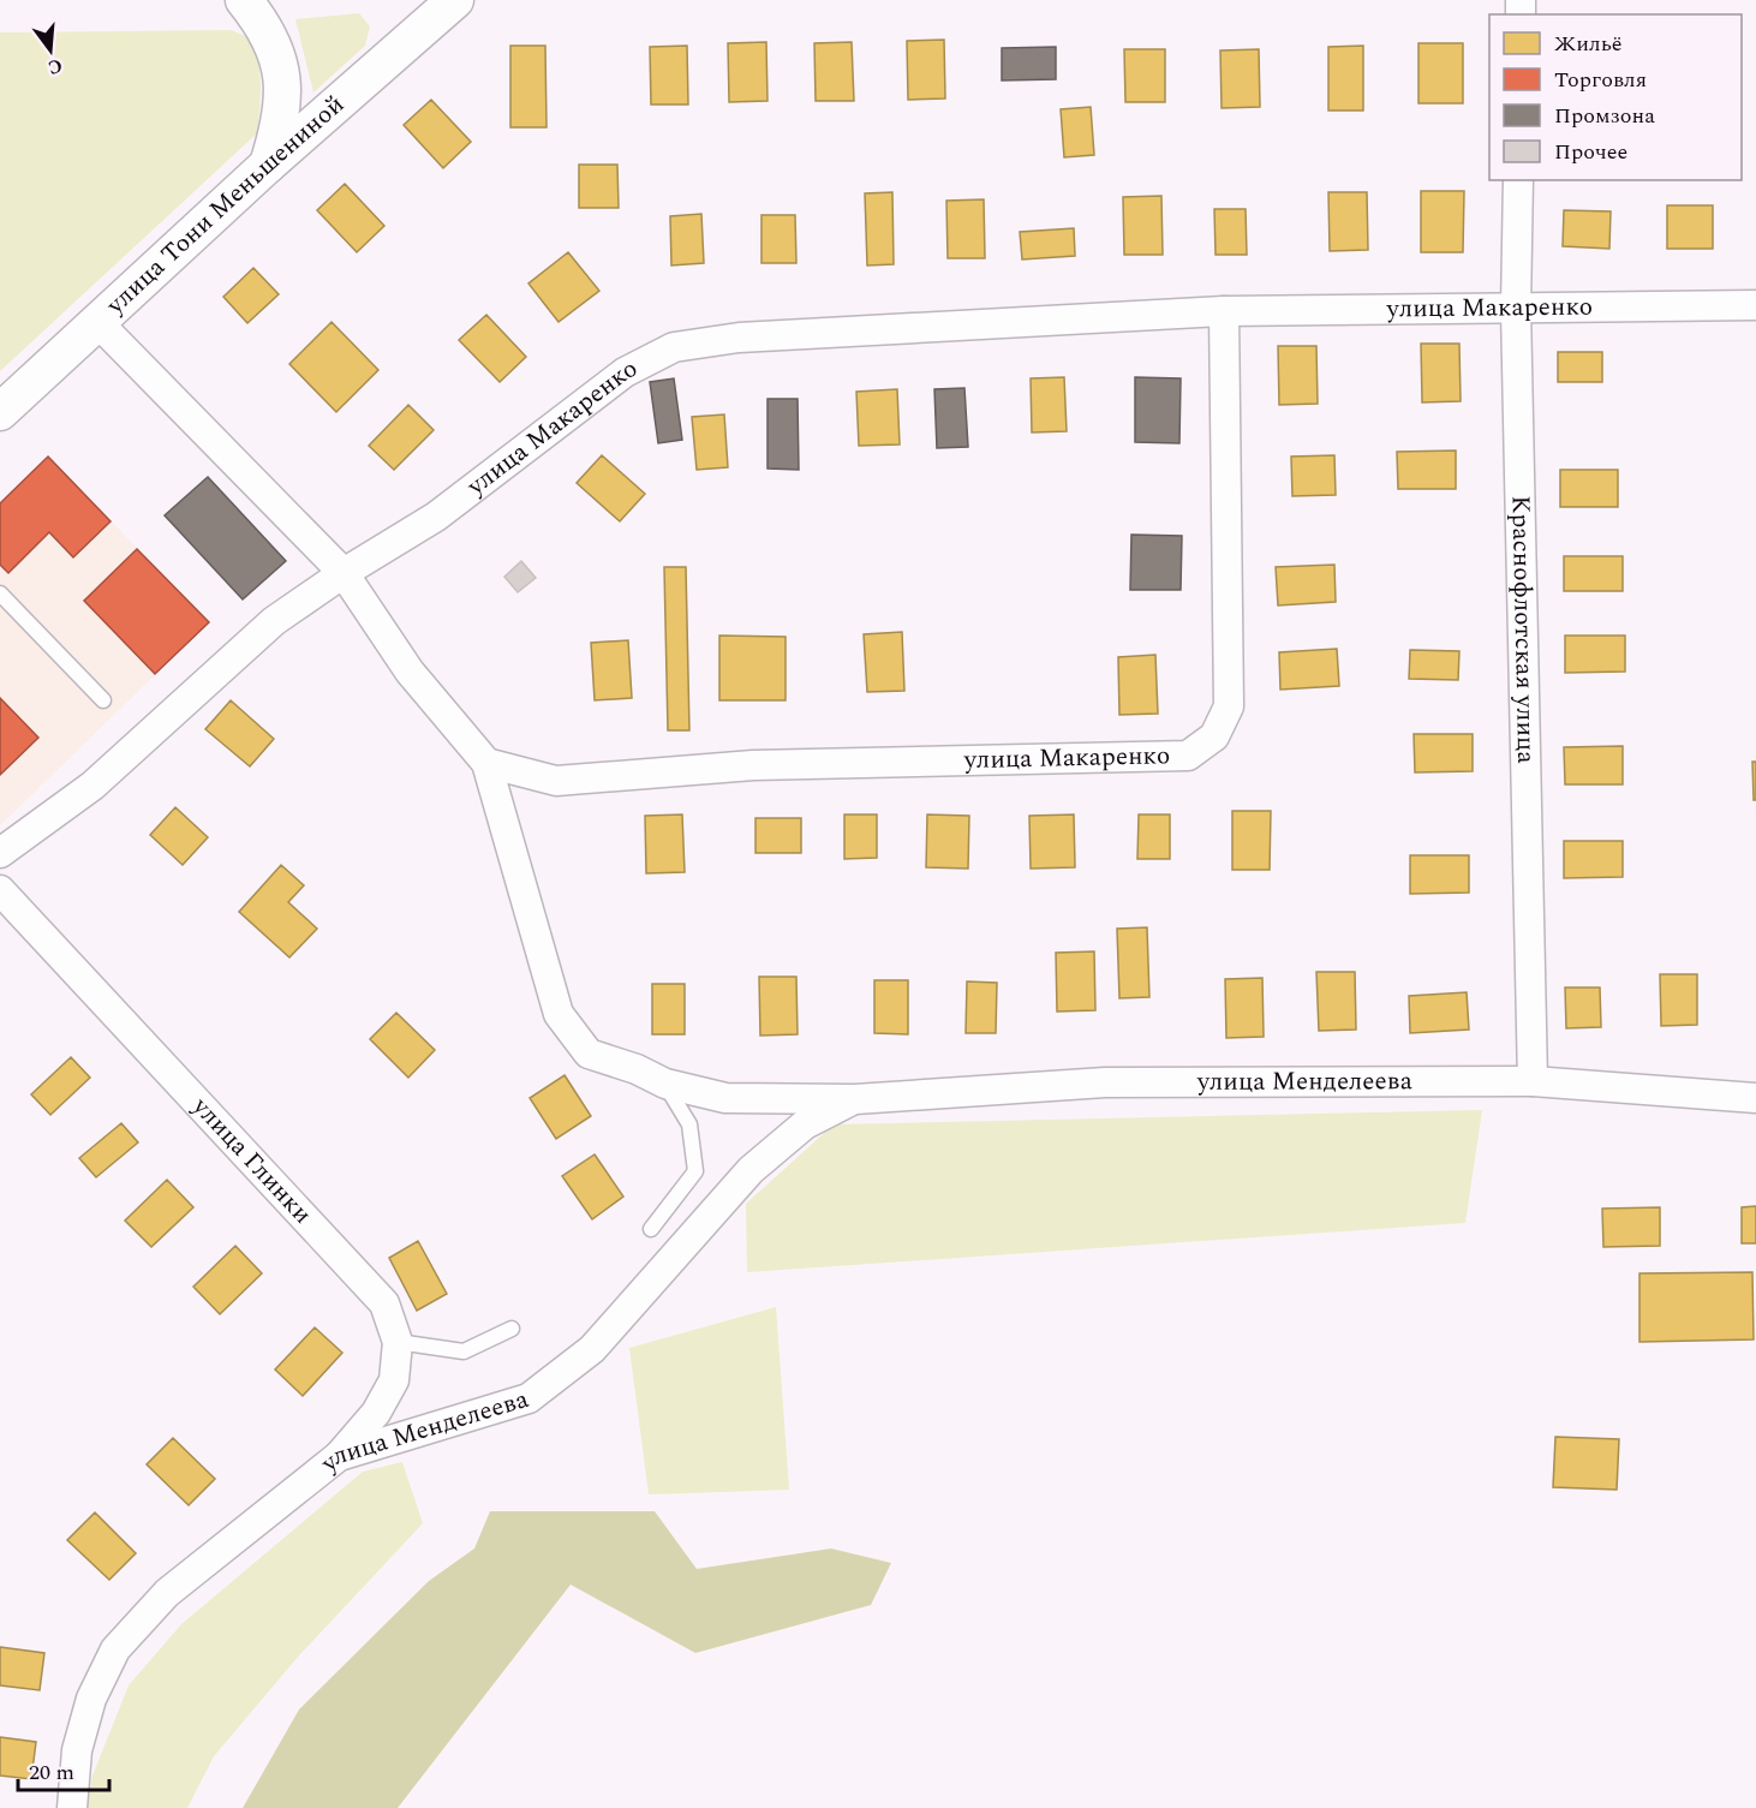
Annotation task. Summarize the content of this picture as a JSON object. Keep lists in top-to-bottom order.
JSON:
{
  "streets": {
    "street": [
      "улица Тони Меньшениной",
      "улица Макаренко",
      "Краснофлотская улица",
      "улица Менделеева",
      "улица Глинки"
    ]
  },
  "crossings": [
    ["улица Макаренко", "Краснофлотская улица"],
    ["улица Макаренко", "улица Менделеева"],
    ["Краснофлотская улица", "улица Менделеева"],
    ["улица Менделеева", "улица Глинки"]
  ],
  "legend": [
    "Жильё",
    "Торговля",
    "Промзона",
    "Прочее"
  ],
  "scale_bar": "20 m",
  "north": "bottom"
}
